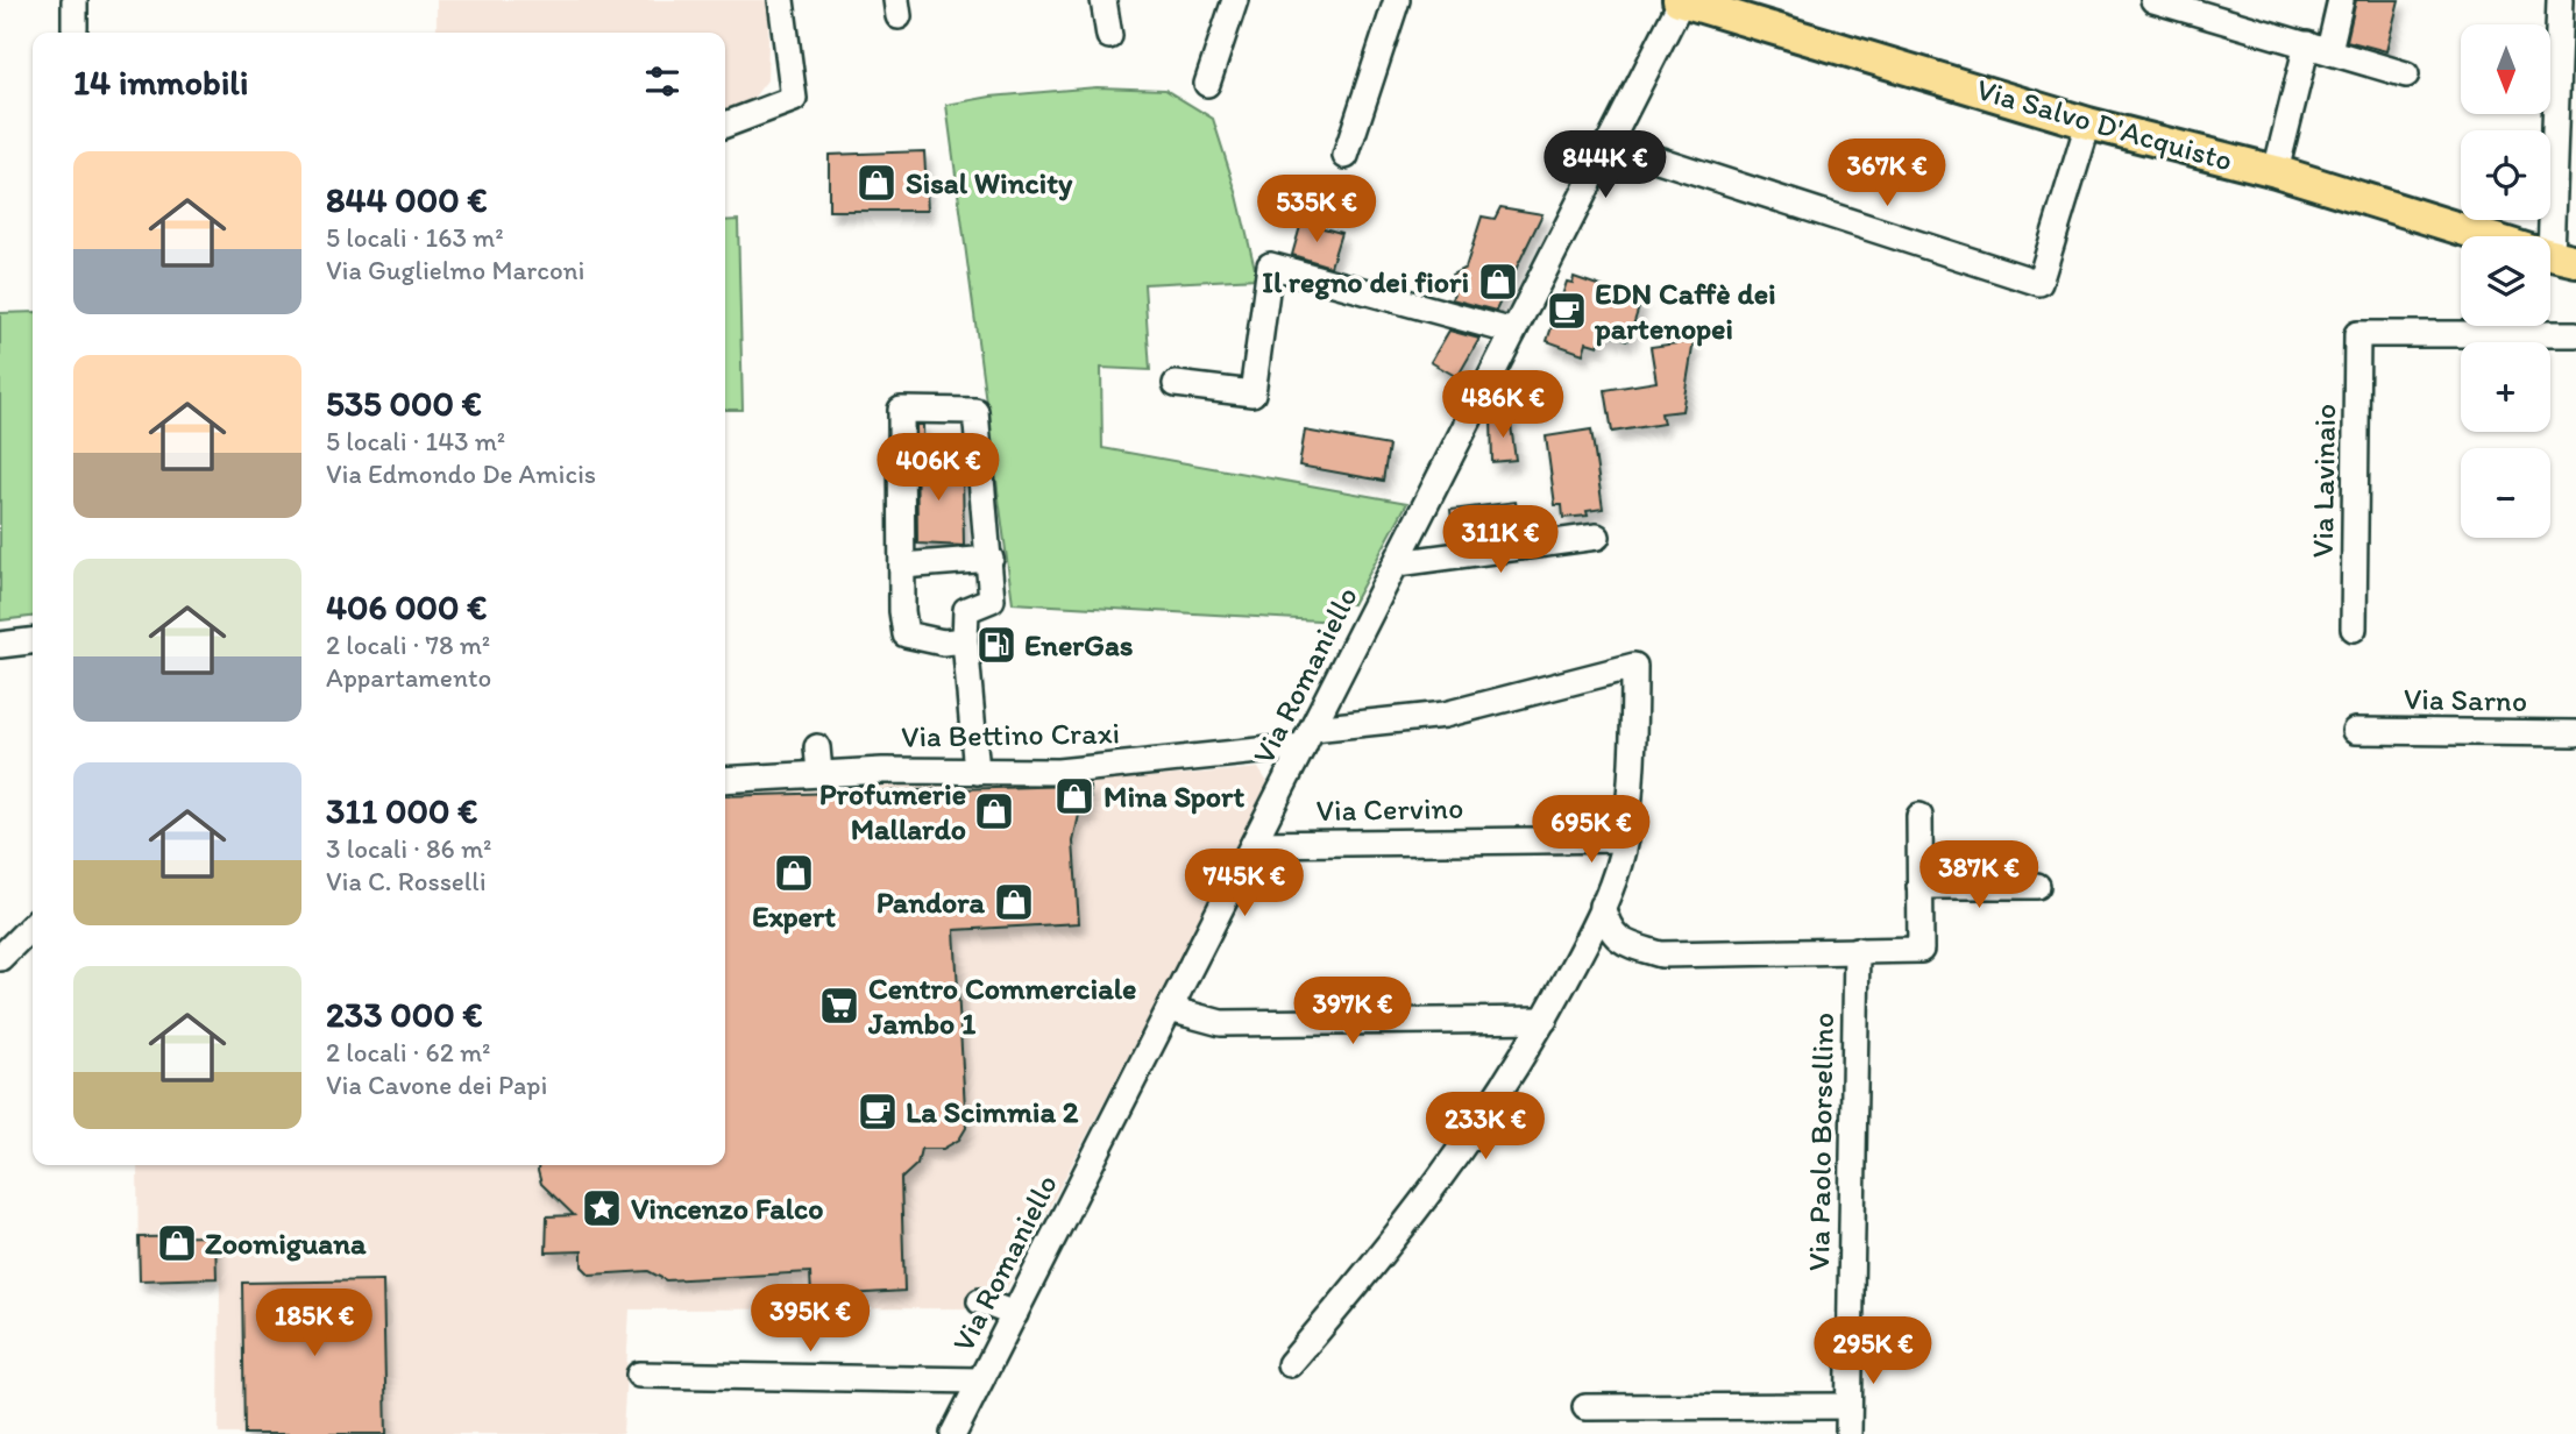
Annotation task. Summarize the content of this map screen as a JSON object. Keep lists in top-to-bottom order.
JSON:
{
  "streets": {
    "main road": ["Via Salvo D'Acquisto"],
    "street": [
      "Via Lavinaio",
      "Via Romaniello",
      "Via Sarno",
      "Via Bettino Craxi",
      "Via Cervino",
      "Via Paolo Borsellino"
    ]
  },
  "crossings": [
    ["Via Salvo D'Acquisto", "Via Romaniello"],
    ["Via Romaniello", "Via Bettino Craxi"],
    ["Via Romaniello", "Via Cervino"],
    ["Via Bettino Craxi", "Via Cervino"]
  ],
  "places": {
    "shop": [
      "Sisal Wincity",
      "Il regno dei fiori",
      "Mina Sport",
      "Profumerie Mallardo",
      "Expert",
      "Pandora",
      "Zoomiguana"
    ],
    "cafe": ["EDN Caffè dei partenopei", "La Scimmia 2"],
    "fuel station": ["EnerGas"],
    "supermarket": ["Centro Commerciale Jambo 1"],
    "place": ["Vincenzo Falco"]
  },
  "north": "bottom",
  "page": {
    "map_buttons": ["+", "−"],
    "heading": "14 immobili",
    "price": [
      "844K €",
      "367K €",
      "535K €",
      "486K €",
      "406K €",
      "311K €",
      "695K €",
      "387K €",
      "745K €",
      "397K €",
      "233K €",
      "395K €",
      "185K €",
      "295K €"
    ],
    "list": [
      {
        "name": "844 000 €",
        "note": "5 locali · 163 m² · Via Guglielmo Marconi"
      },
      {
        "name": "535 000 €",
        "note": "5 locali · 143 m² · Via Edmondo De Amicis"
      },
      {
        "name": "406 000 €",
        "note": "2 locali · 78 m² · Appartamento"
      },
      {
        "name": "311 000 €",
        "note": "3 locali · 86 m² · Via C. Rosselli"
      },
      {
        "name": "233 000 €",
        "note": "2 locali · 62 m² · Via Cavone dei Papi"
      }
    ]
  }
}
